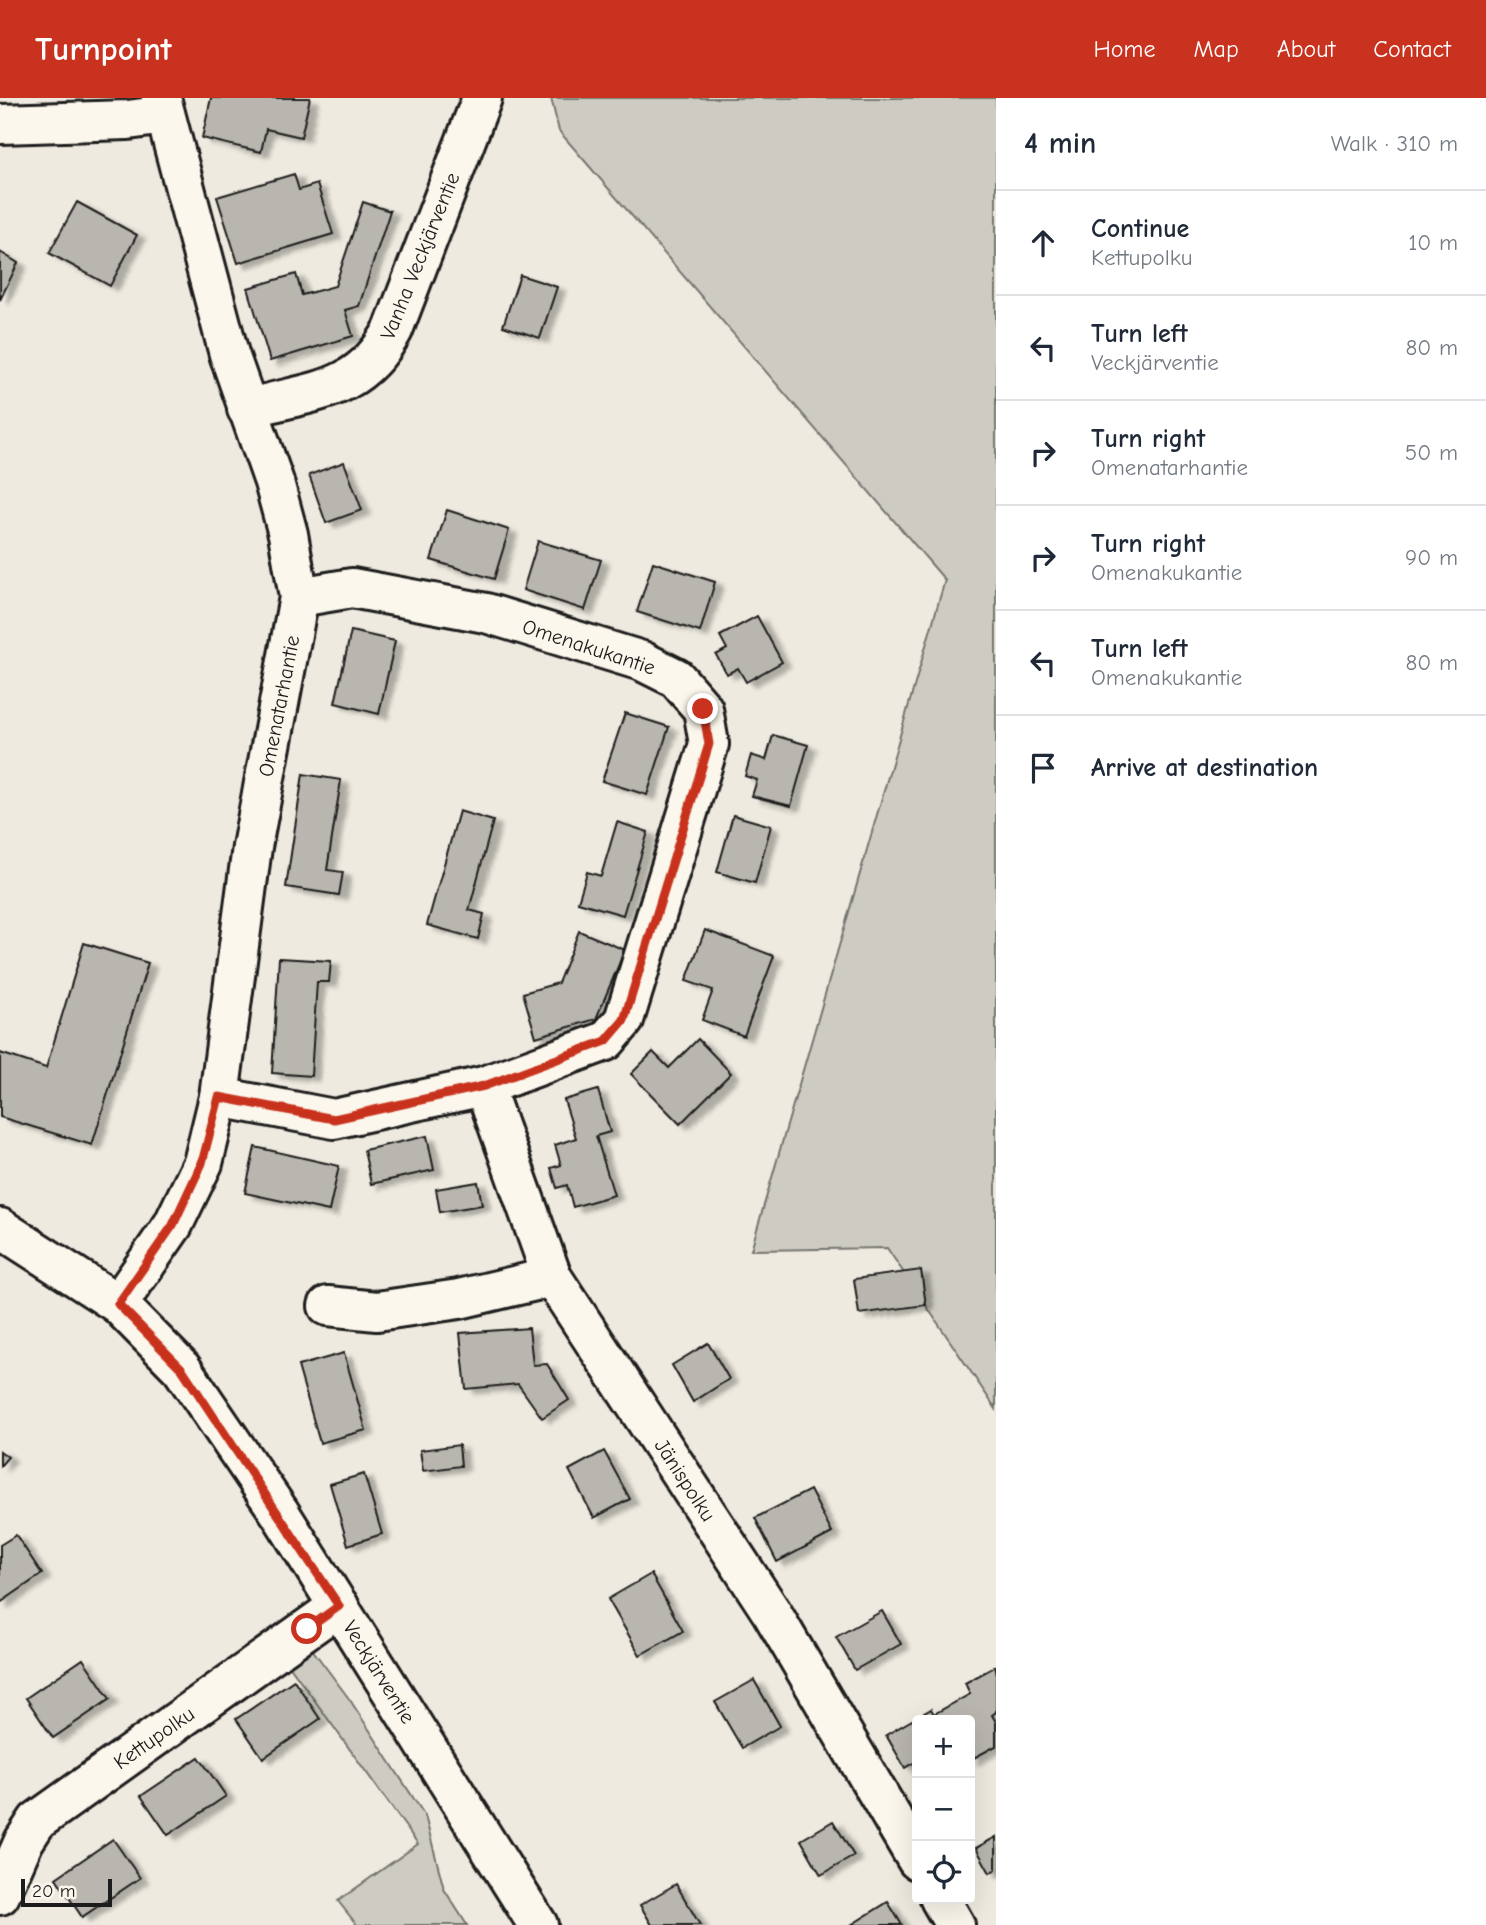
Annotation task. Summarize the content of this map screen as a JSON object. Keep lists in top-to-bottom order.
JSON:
{
  "streets": {
    "street": [
      "Vanha Veckjärventie",
      "Omenakukantie",
      "Omenatarhantie",
      "Jänispolku",
      "Veckjärventie",
      "Kettupolku"
    ]
  },
  "crossings": [
    ["Vanha Veckjärventie", "Omenatarhantie"],
    ["Omenakukantie", "Omenatarhantie"],
    ["Omenakukantie", "Jänispolku"],
    ["Omenatarhantie", "Veckjärventie"],
    ["Veckjärventie", "Kettupolku"]
  ],
  "scale_bar": "20 m",
  "page": {
    "header": "Turnpoint",
    "nav": [
      "Home",
      "Map",
      "About",
      "Contact"
    ],
    "heading": ["4 min", "Walk · 310 m"],
    "list": [
      ["Continue", "Kettupolku", "10 m"],
      ["Turn left", "Veckjärventie", "80 m"],
      ["Turn right", "Omenatarhantie", "50 m"],
      ["Turn right", "Omenakukantie", "90 m"],
      ["Turn left", "Omenakukantie", "80 m"],
      "Arrive at destination"
    ],
    "map_buttons": ["+", "−"],
    "scale": "20 m"
  }
}
